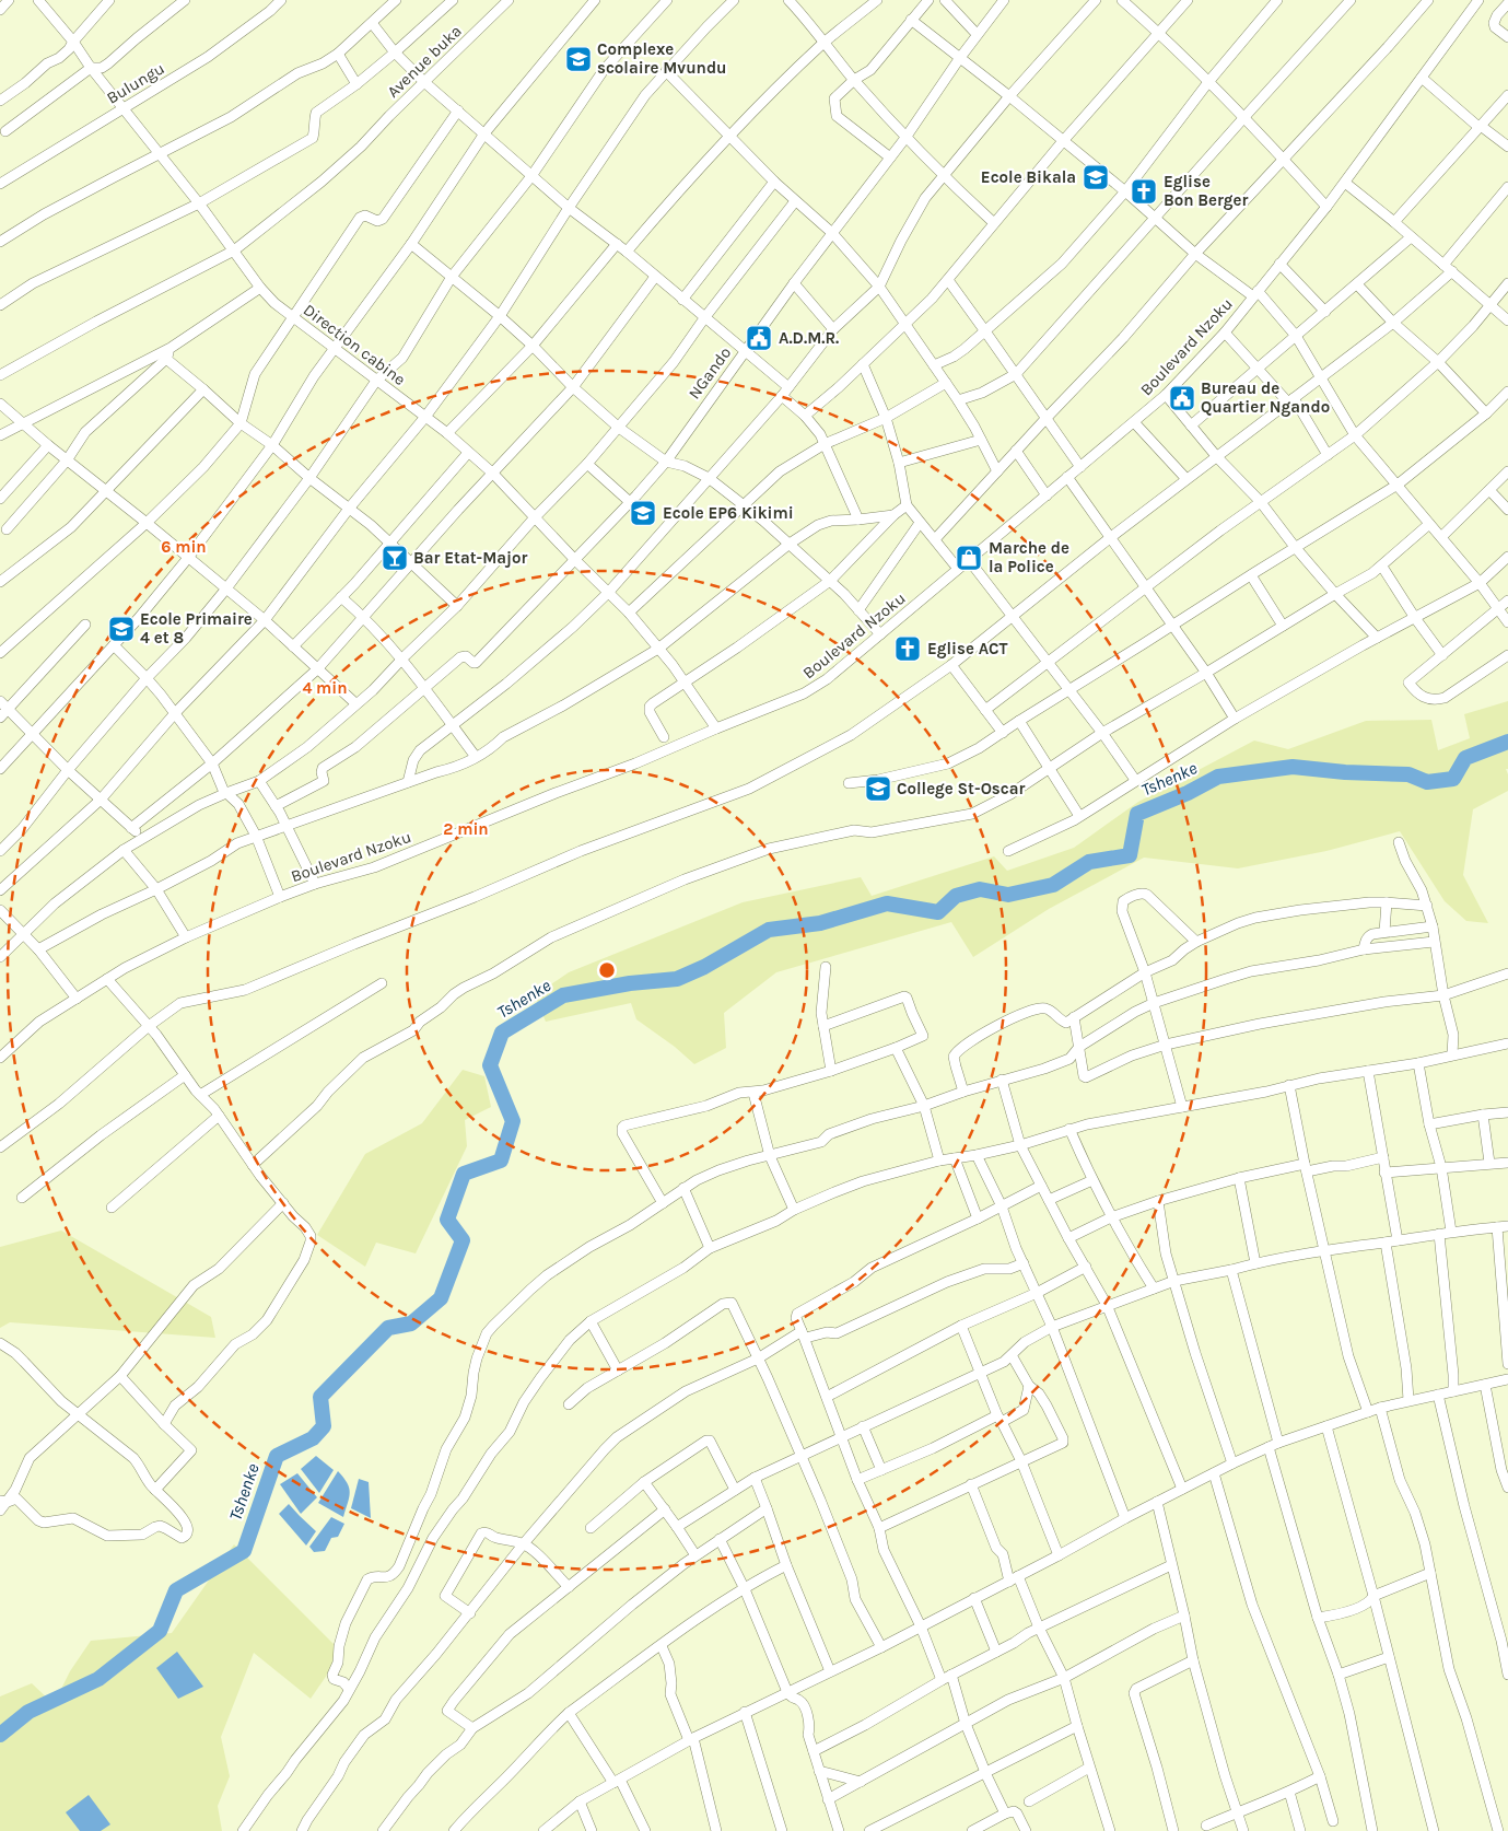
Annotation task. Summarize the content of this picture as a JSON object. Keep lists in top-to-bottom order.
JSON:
{
  "streets": {
    "street": [
      "Avenue buka",
      "Bulungu",
      "Direction cabine",
      "Boulevard Nzoku",
      "NGando"
    ]
  },
  "crossings": [
    ["Avenue buka", "Direction cabine"],
    ["Bulungu", "Direction cabine"],
    ["Direction cabine", "Boulevard Nzoku"],
    ["Direction cabine", "NGando"]
  ],
  "water": ["Tshenke"],
  "places": {
    "school or university": [
      "Complexe scolaire Mvundu",
      "Ecole Bikala",
      "Ecole EP6 Kikimi",
      "Ecole Primaire 4 et 8",
      "College St-Oscar"
    ],
    "church": ["Eglise Bon Berger", "Eglise ACT"],
    "public building": ["A.D.M.R.", "Bureau de Quartier Ngando"],
    "bar": ["Bar Etat-Major"],
    "shop": ["Marche de la Police"]
  },
  "rings": ["6 min", "4 min", "2 min"]
}
